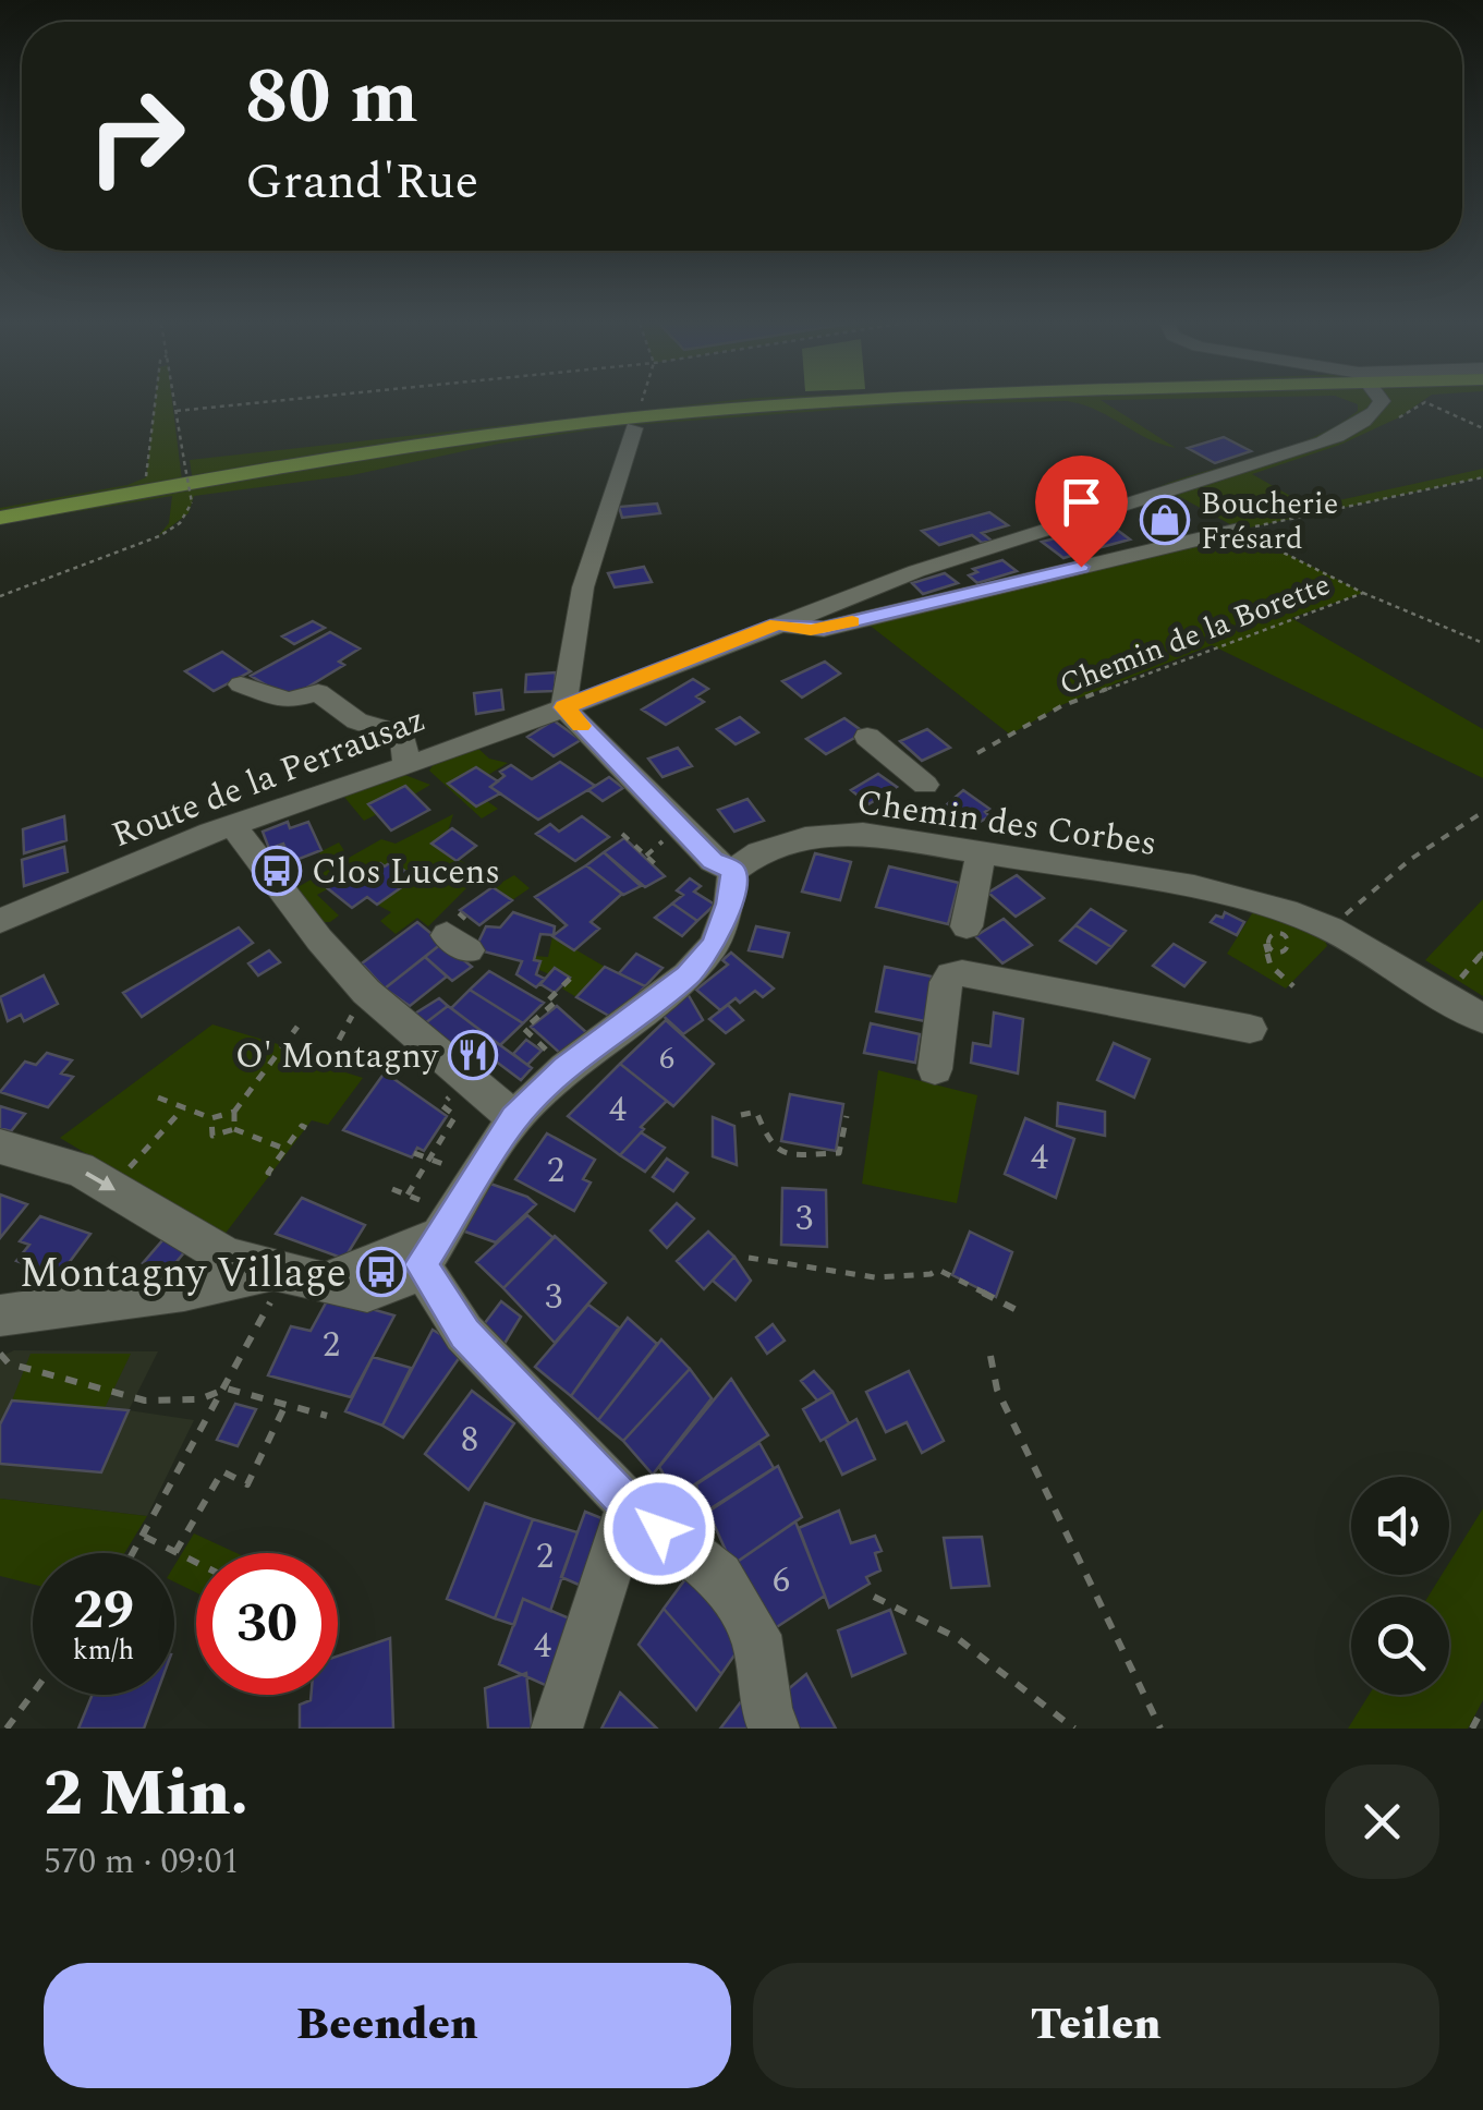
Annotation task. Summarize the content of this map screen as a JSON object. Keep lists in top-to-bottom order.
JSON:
{
  "streets": {
    "street": ["Route de la Perrausaz", "Chemin des Corbes"],
    "path": ["Chemin de la Borette"]
  },
  "places": {
    "shop": ["Boucherie Frésard"],
    "bus stop": ["Clos Lucens", "Montagny Village"],
    "restaurant": ["O' Montagny"]
  },
  "house_numbers": [
    "6",
    "4",
    "4",
    "2",
    "3",
    "3",
    "2",
    "8",
    "2",
    "6",
    "4"
  ],
  "page": {
    "turn": ["80 m", "Grand'Rue"],
    "speed": "29 km/h",
    "limit": "30",
    "heading": ["2 Min.", "570 m · 09:01"],
    "buttons": ["Beenden", "Teilen"]
  }
}
